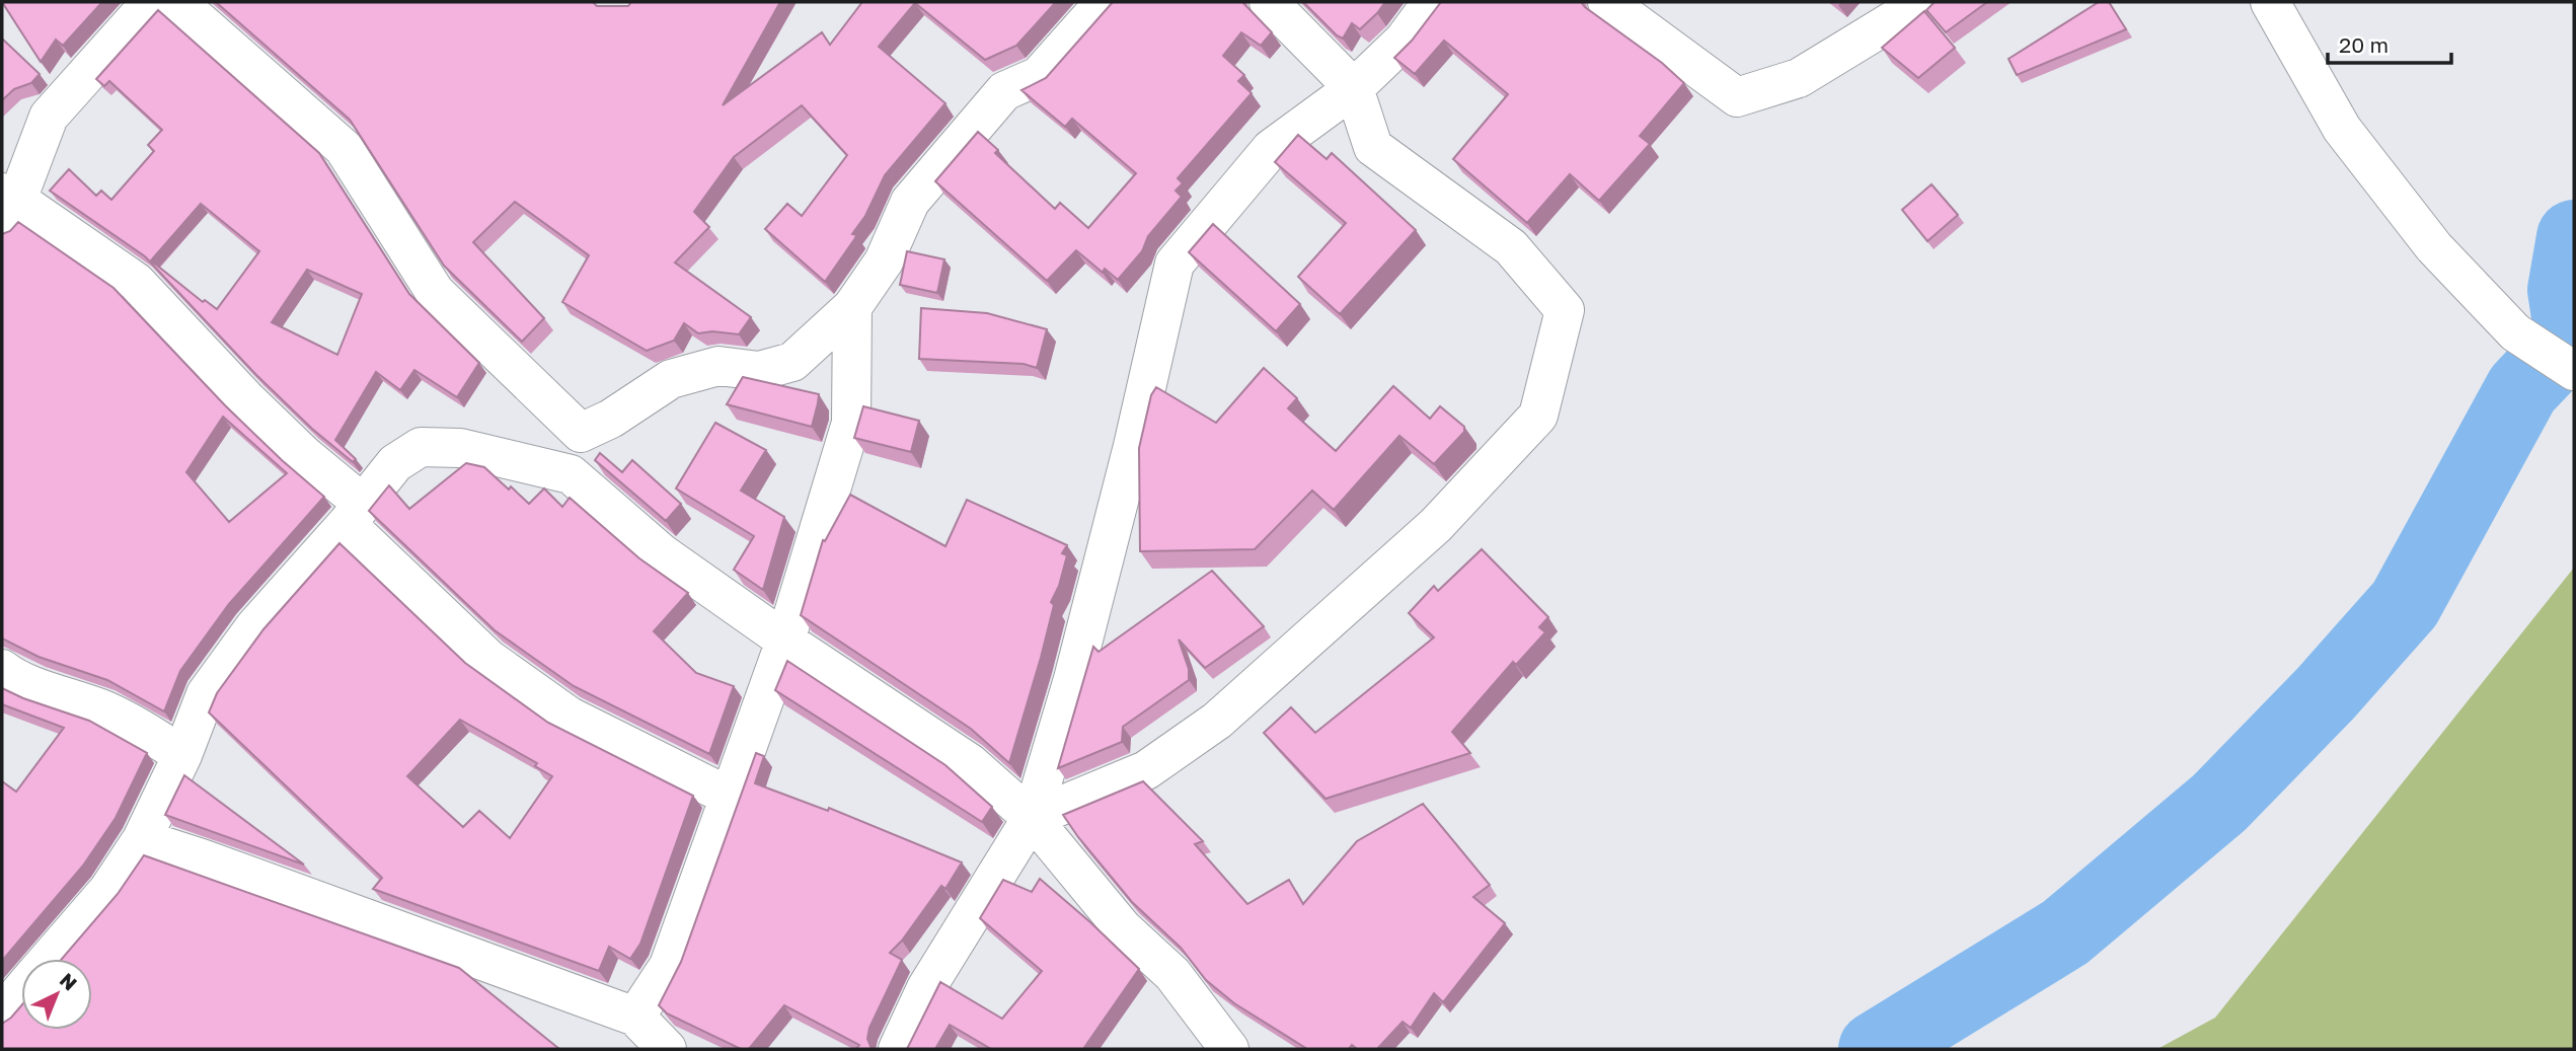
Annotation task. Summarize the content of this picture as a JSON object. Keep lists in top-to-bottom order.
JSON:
{
  "scale_bar": "20 m",
  "north": "top right"
}
